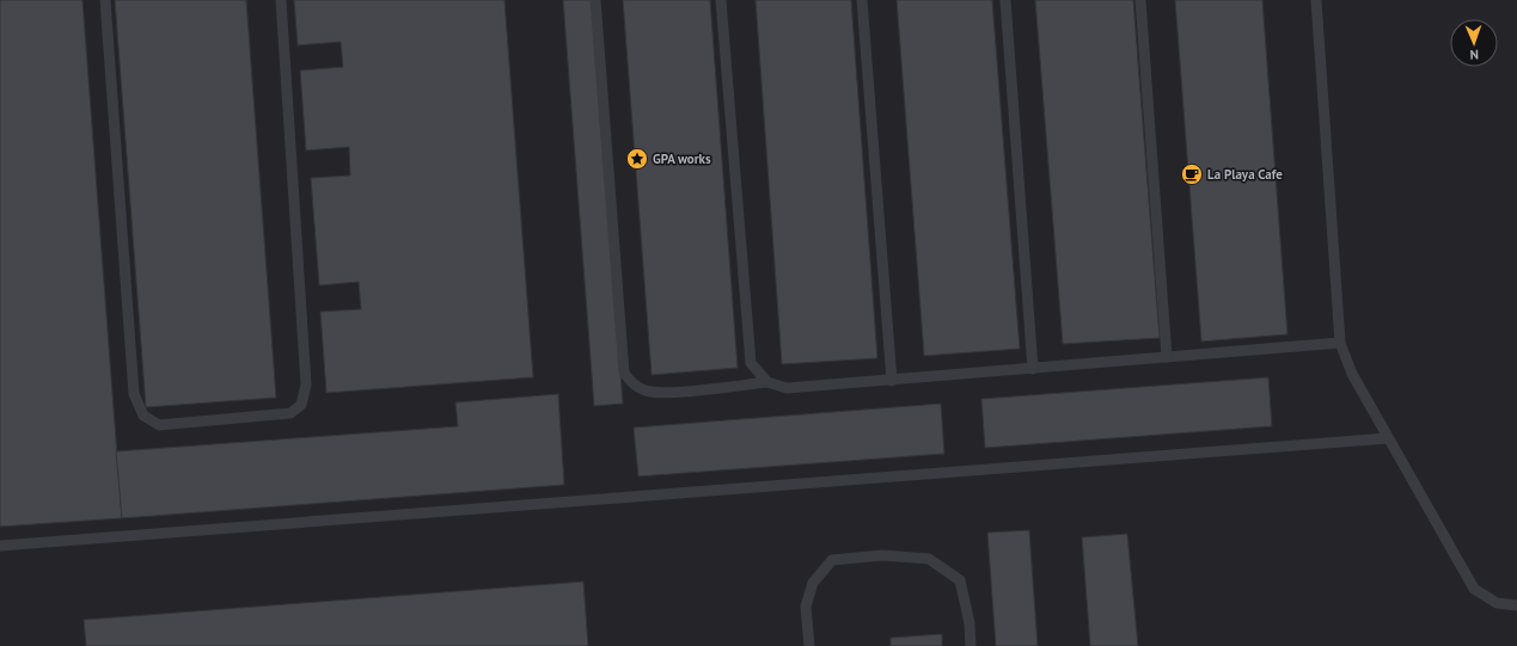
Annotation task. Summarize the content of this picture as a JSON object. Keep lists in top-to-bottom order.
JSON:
{
  "places": {
    "place": ["GPA works"],
    "cafe": ["La Playa Cafe"]
  },
  "north": "bottom"
}
